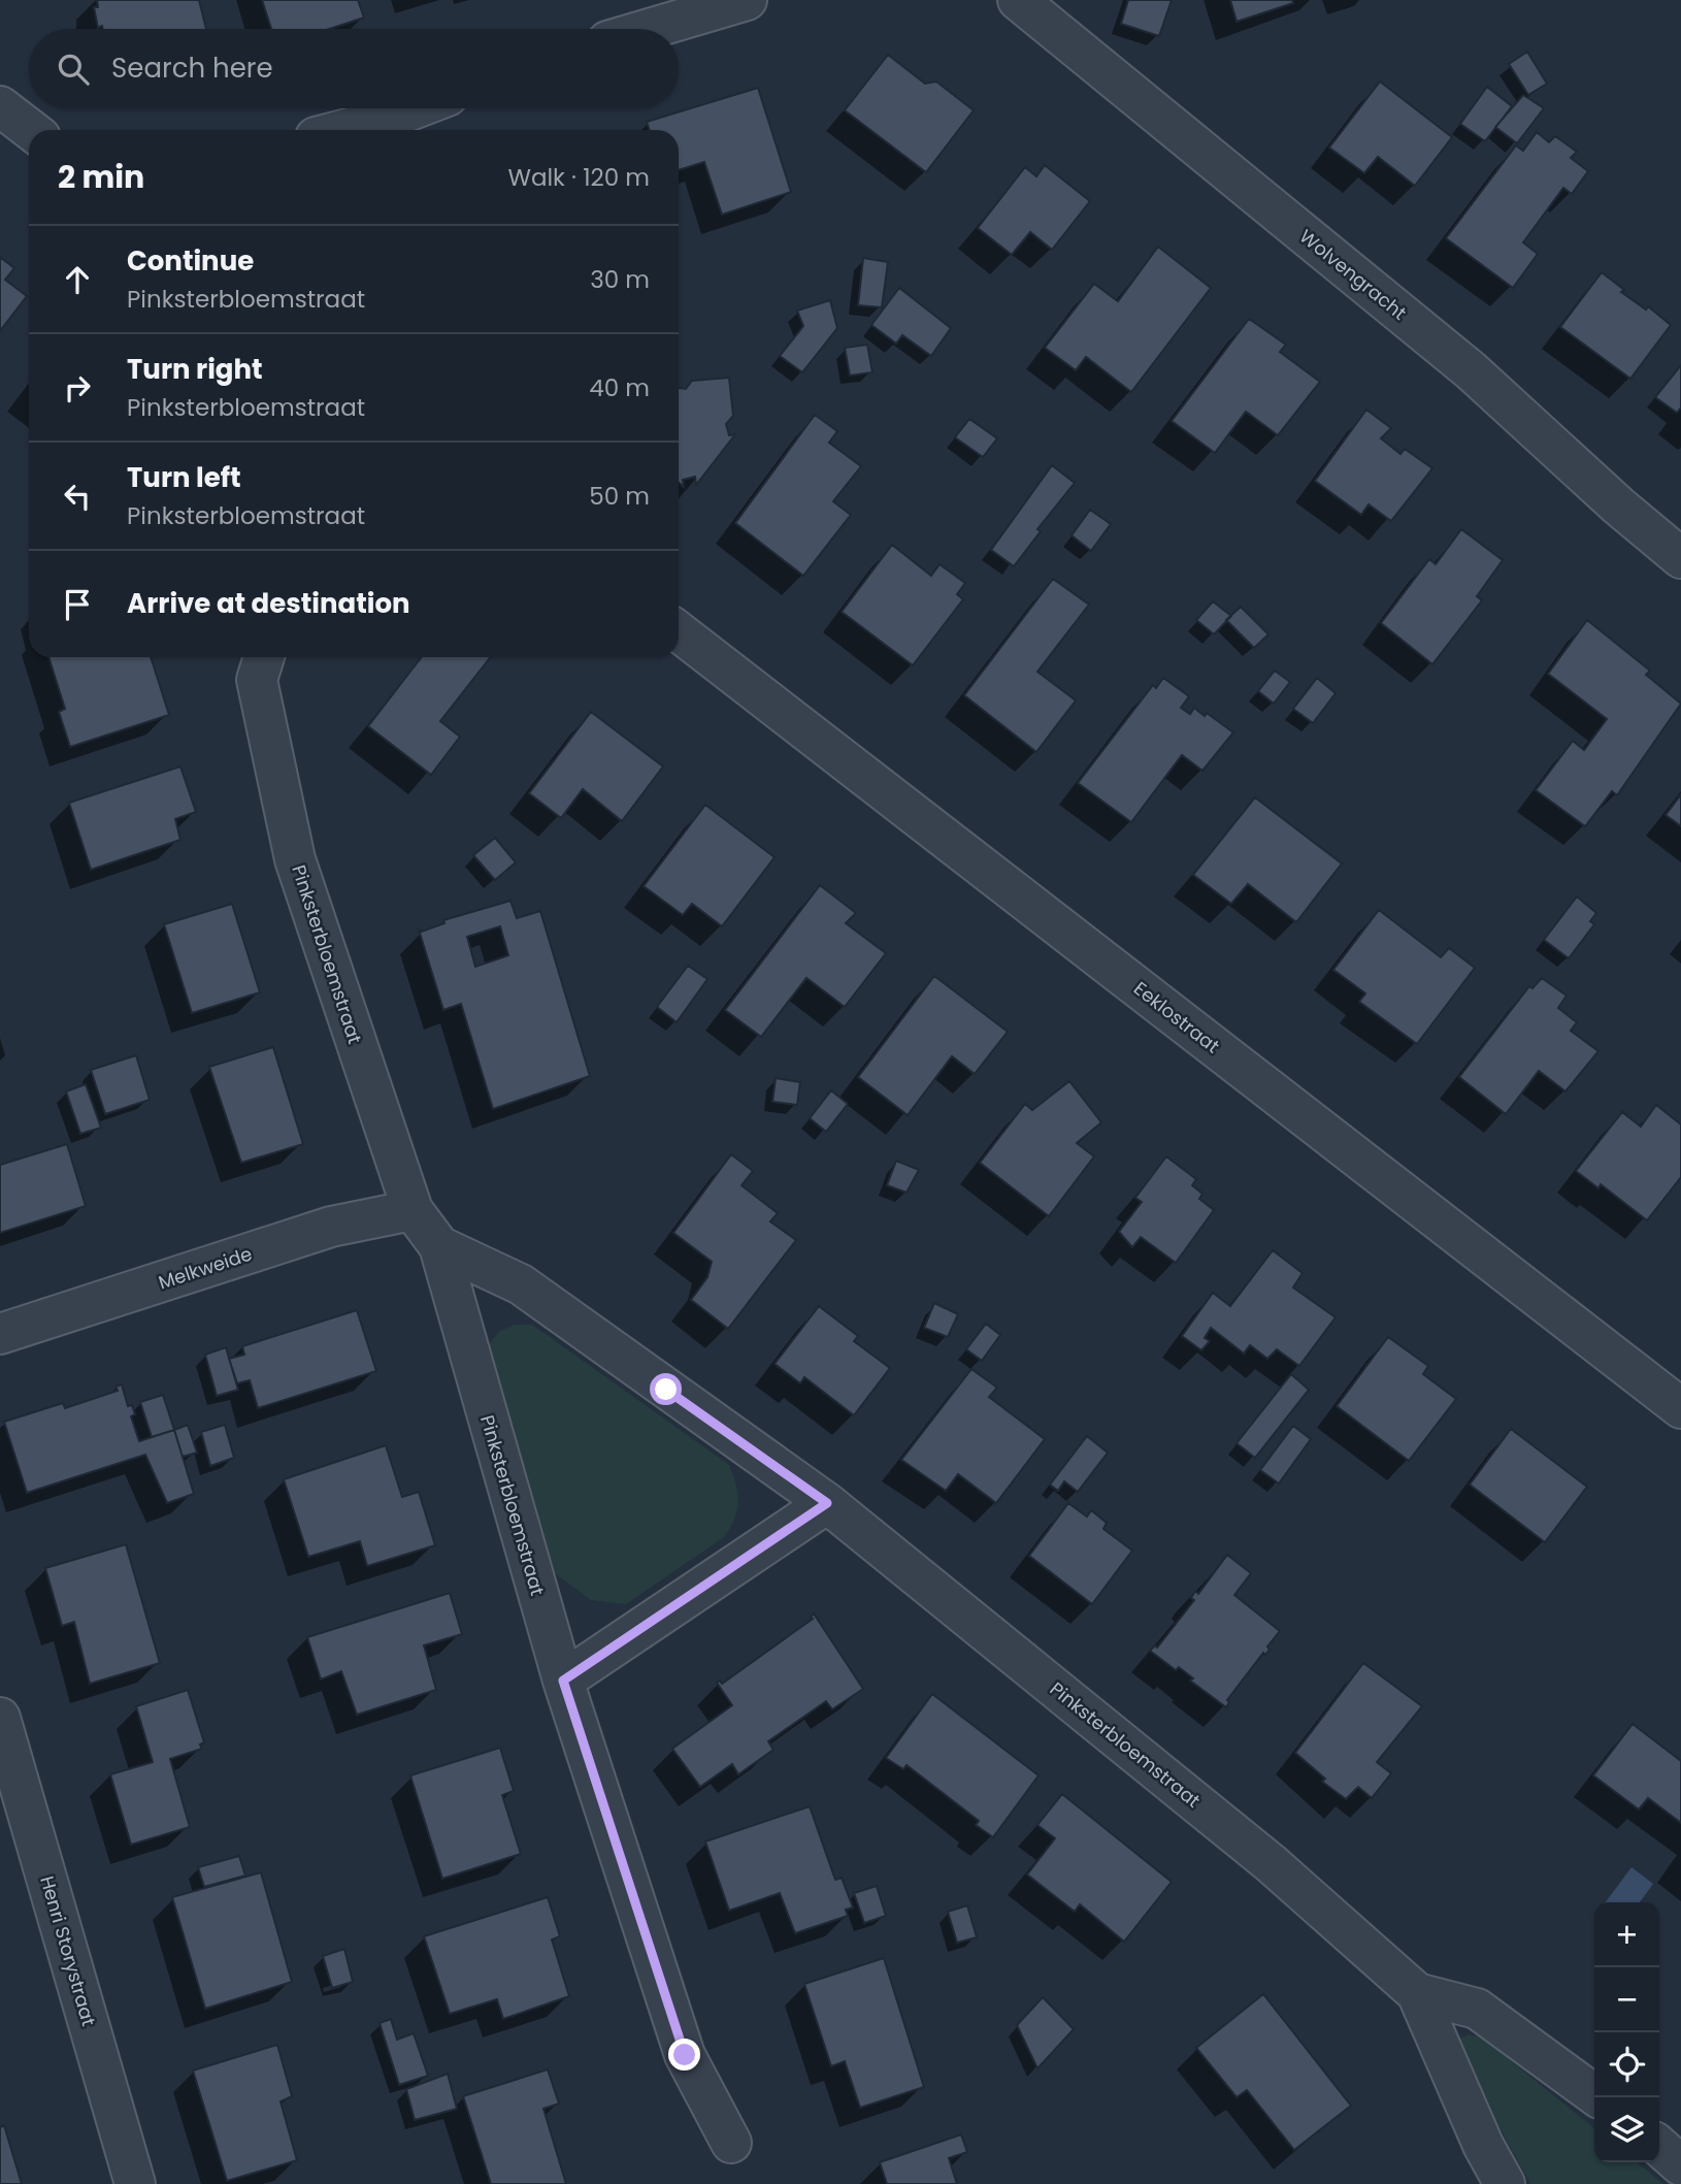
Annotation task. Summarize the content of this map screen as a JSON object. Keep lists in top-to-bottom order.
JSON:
{
  "streets": {
    "street": [
      "Wolvengracht",
      "Pinksterbloemstraat",
      "Eeklostraat",
      "Melkweide",
      "Henri Storystraat"
    ]
  },
  "crossings": [
    ["Pinksterbloemstraat", "Melkweide"]
  ],
  "page": {
    "search": "Search here",
    "heading": ["2 min", "Walk · 120 m"],
    "list": [
      ["Continue", "Pinksterbloemstraat", "30 m"],
      ["Turn right", "Pinksterbloemstraat", "40 m"],
      ["Turn left", "Pinksterbloemstraat", "50 m"],
      "Arrive at destination"
    ],
    "map_buttons": ["+", "−"]
  }
}
